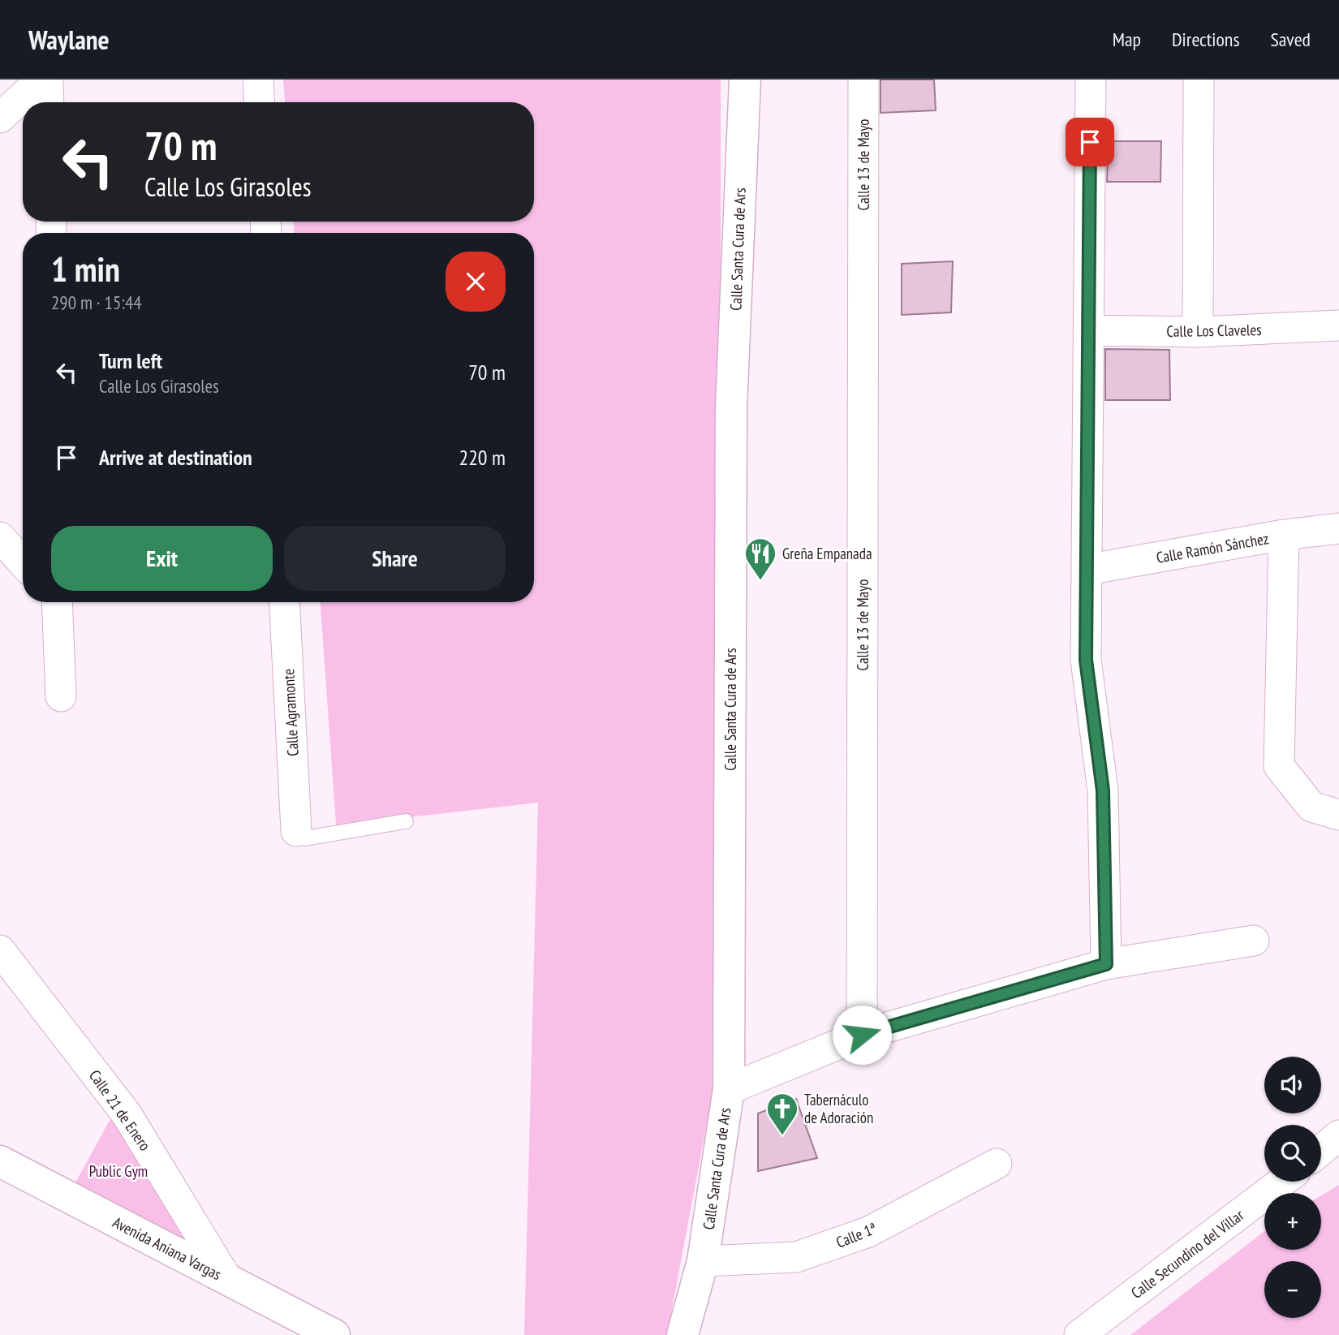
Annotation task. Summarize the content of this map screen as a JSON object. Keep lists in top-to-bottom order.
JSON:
{
  "streets": {
    "street": [
      "Calle 13 de Mayo",
      "Calle Santa Cura de Ars",
      "Calle Los Claveles",
      "Calle Ramón Sánchez",
      "Calle Agramonte",
      "Calle 21 de Enero",
      "Calle 1ª",
      "Avenida Aniana Vargas",
      "Calle Secundino del Villar"
    ]
  },
  "crossings": [
    ["Calle Santa Cura de Ars", "Calle 1ª"],
    ["Calle 21 de Enero", "Avenida Aniana Vargas"]
  ],
  "parks": ["Public Gym"],
  "places": {
    "restaurant": ["Greña Empanada"],
    "church": ["Tabernáculo de Adoración"]
  },
  "page": {
    "header": "Waylane",
    "nav": ["Map", "Directions", "Saved"],
    "turn": ["70 m", "Calle Los Girasoles"],
    "heading": ["1 min", "290 m · 15:44"],
    "list": [
      {
        "name": "Turn left",
        "note": "Calle Los Girasoles",
        "value": "70 m"
      },
      {
        "name": "Arrive at destination",
        "value": "220 m"
      }
    ],
    "buttons": ["Exit", "Share"],
    "map_buttons": ["+", "−"]
  }
}
